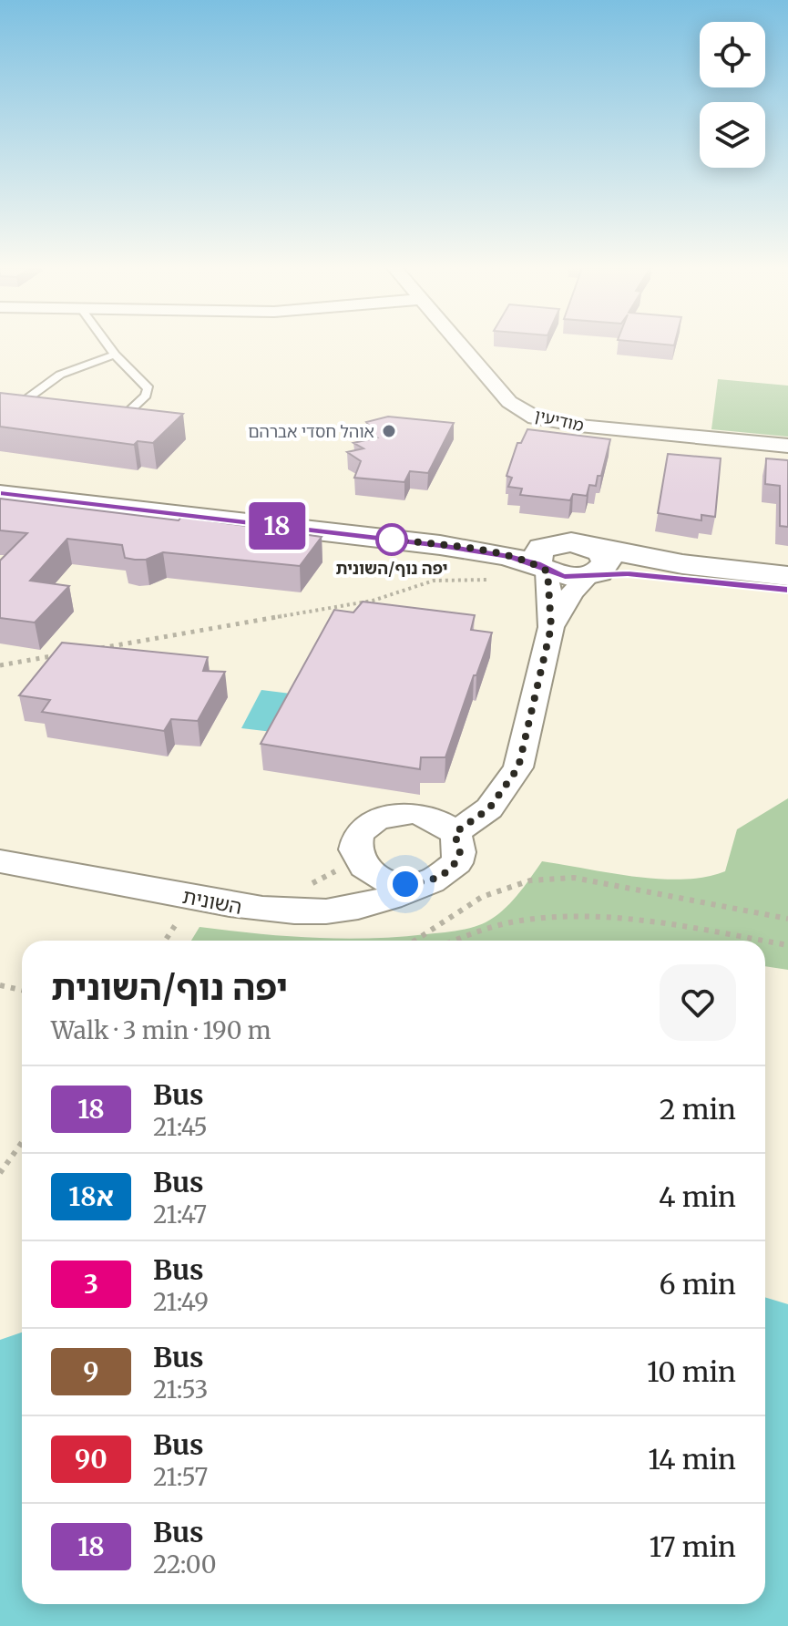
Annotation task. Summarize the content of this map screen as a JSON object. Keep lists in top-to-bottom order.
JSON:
{
  "streets": {
    "street": ["מודיעין", "השונית"]
  },
  "places": ["אוהל חסדי אברהם", "יפה נוף/השונית"],
  "lines": ["bus line 18"],
  "page": {
    "on_map": "18",
    "heading": ["יפה נוף/השונית", "Walk · 3 min · 190 m"],
    "list": [
      {
        "mark": "18",
        "name": "Bus",
        "note": "21:45",
        "value": "2 min"
      },
      {
        "mark": "18א",
        "name": "Bus",
        "note": "21:47",
        "value": "4 min"
      },
      {
        "mark": "3",
        "name": "Bus",
        "note": "21:49",
        "value": "6 min"
      },
      {
        "mark": "9",
        "name": "Bus",
        "note": "21:53",
        "value": "10 min"
      },
      {
        "mark": "90",
        "name": "Bus",
        "note": "21:57",
        "value": "14 min"
      },
      {
        "mark": "18",
        "name": "Bus",
        "note": "22:00",
        "value": "17 min"
      }
    ]
  }
}
